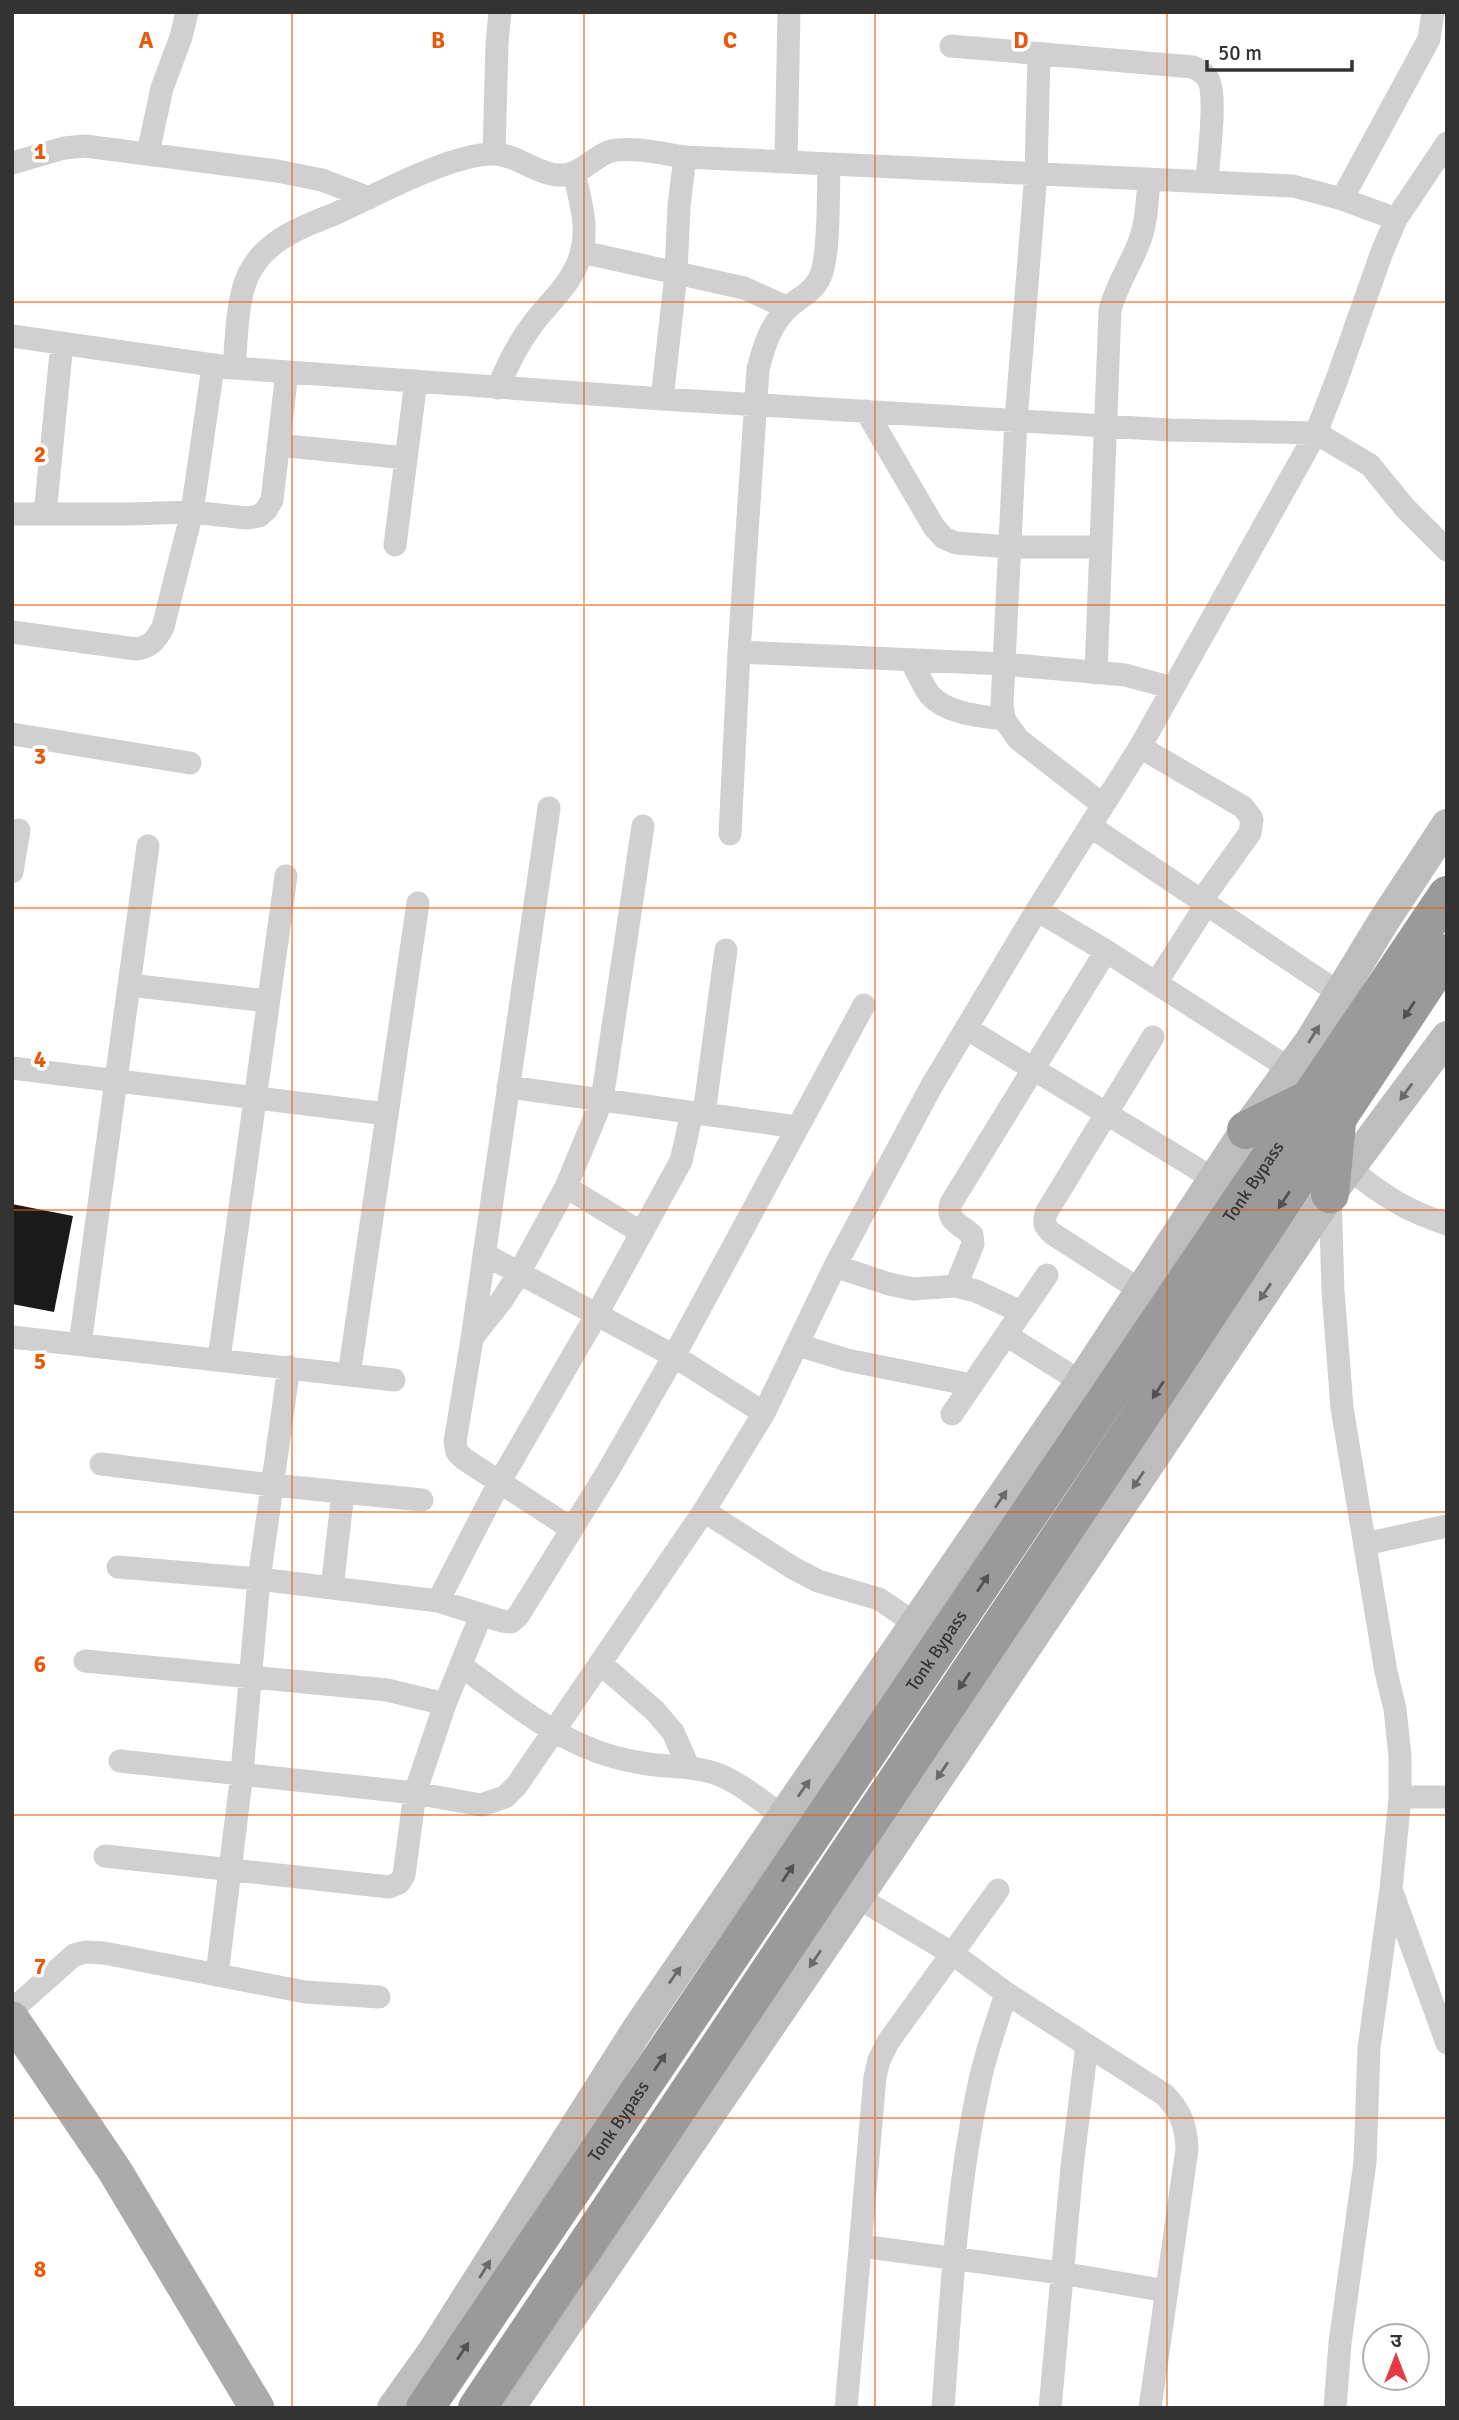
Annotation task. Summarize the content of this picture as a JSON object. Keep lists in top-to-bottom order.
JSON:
{
  "streets": {
    "highway": ["Tonk Bypass"]
  },
  "scale_bar": "50 m",
  "north": "top",
  "grid": {
    "columns": [
      "A",
      "B",
      "C",
      "D"
    ],
    "rows": [
      "1",
      "2",
      "3",
      "4",
      "5",
      "6",
      "7",
      "8"
    ]
  }
}
